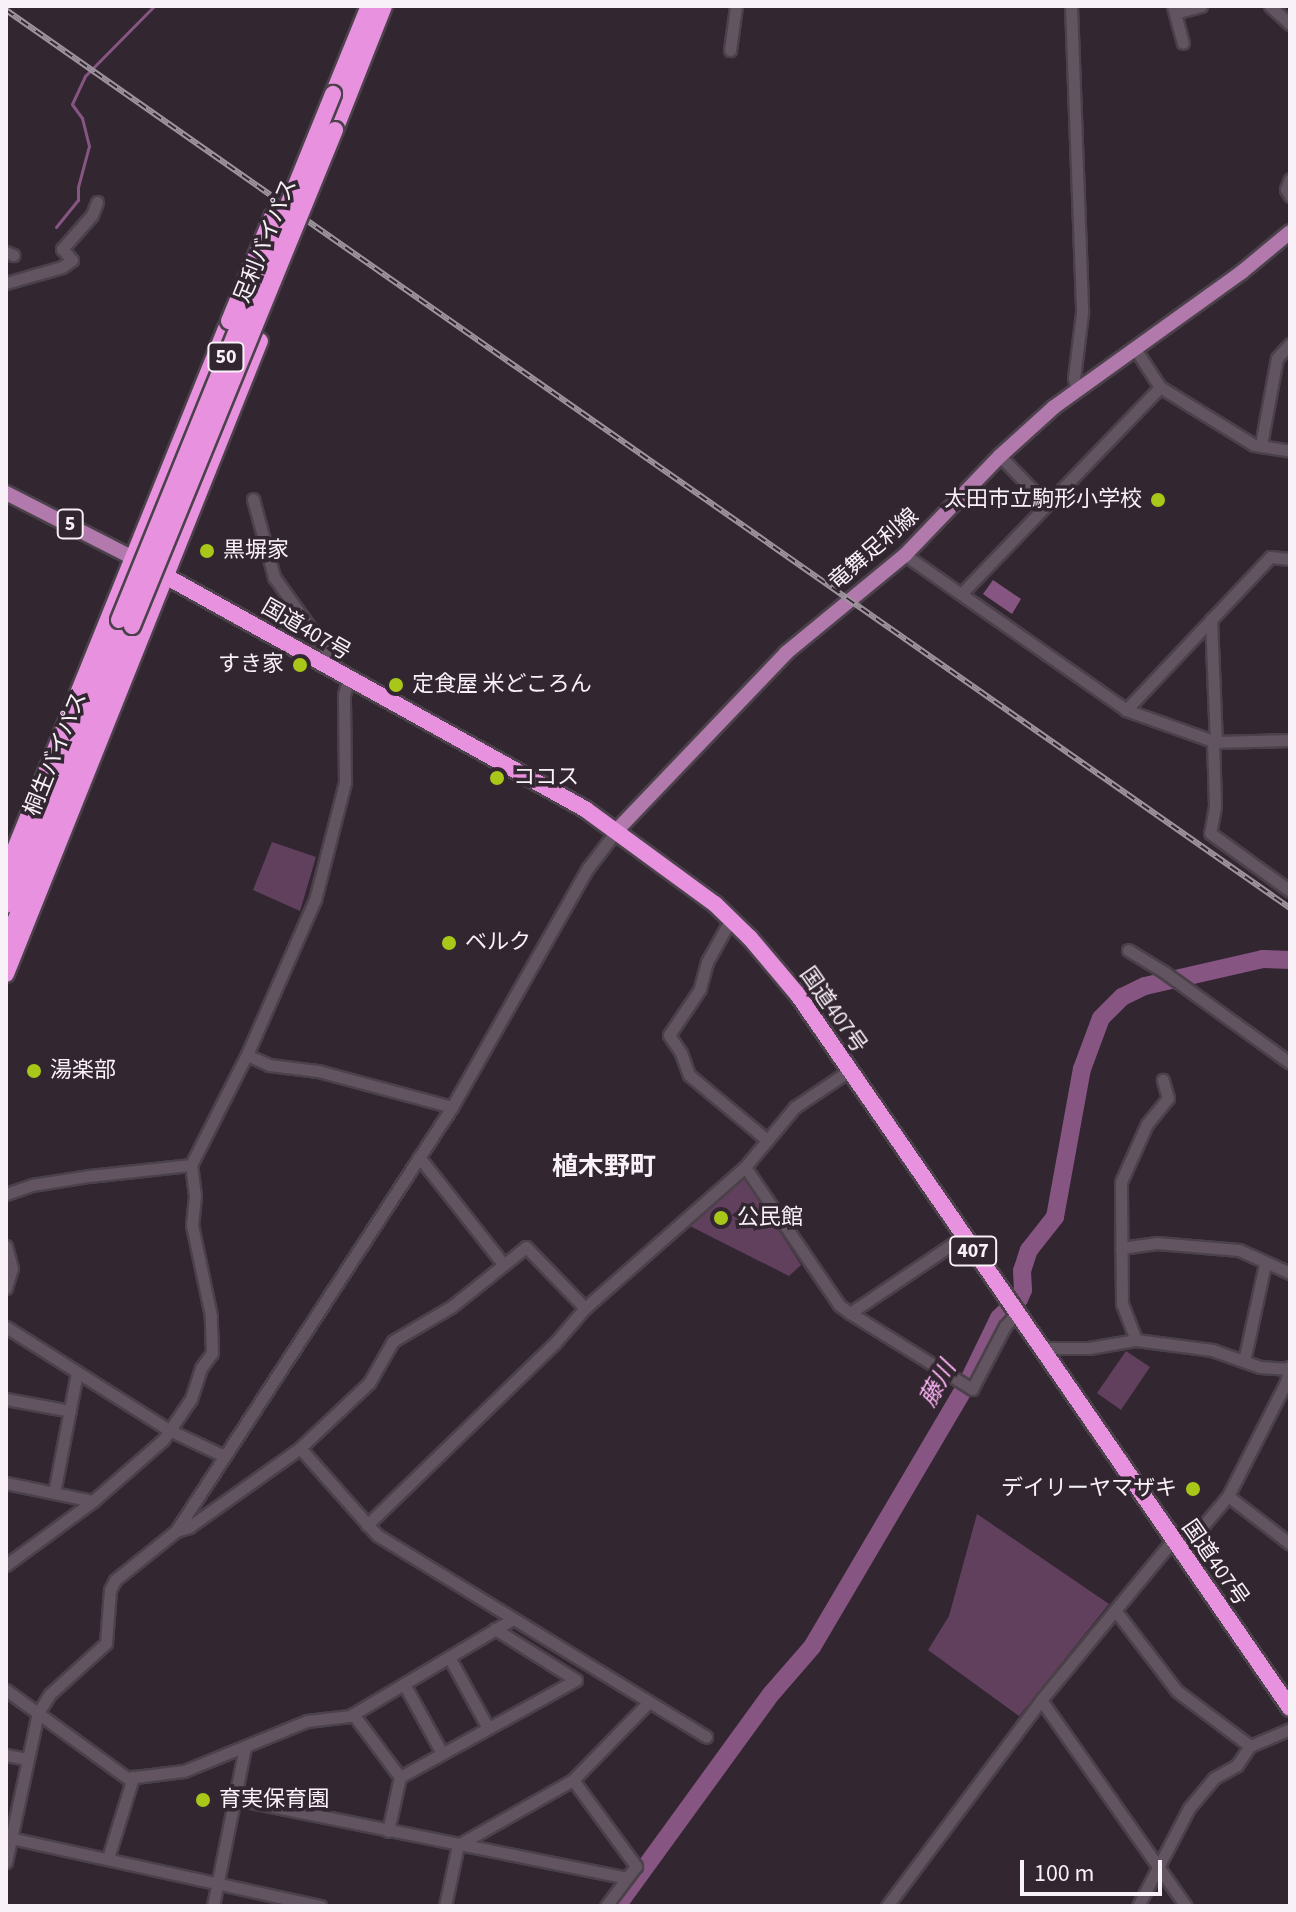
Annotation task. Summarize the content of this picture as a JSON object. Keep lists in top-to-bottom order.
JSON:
{
  "streets": {
    "highway": [
      "足利バイパス",
      "50",
      "国道407号",
      "桐生バイパス",
      "407"
    ],
    "main road": ["5", "竜舞足利線"]
  },
  "crossings": [
    ["足利バイパス", "50"],
    ["足利バイパス", "桐生バイパス"],
    ["50", "5"],
    ["50", "国道407号"],
    ["5", "国道407号"],
    ["竜舞足利線", "国道407号"]
  ],
  "districts": ["植木野町"],
  "water": ["藤川"],
  "places": [
    "太田市立駒形小学校",
    "黒塀家",
    "すき家",
    "定食屋 米どころん",
    "ココス",
    "ベルク",
    "湯楽部",
    "公民館",
    "デイリーヤマザキ",
    "育実保育園"
  ],
  "scale_bar": "100 m"
}
